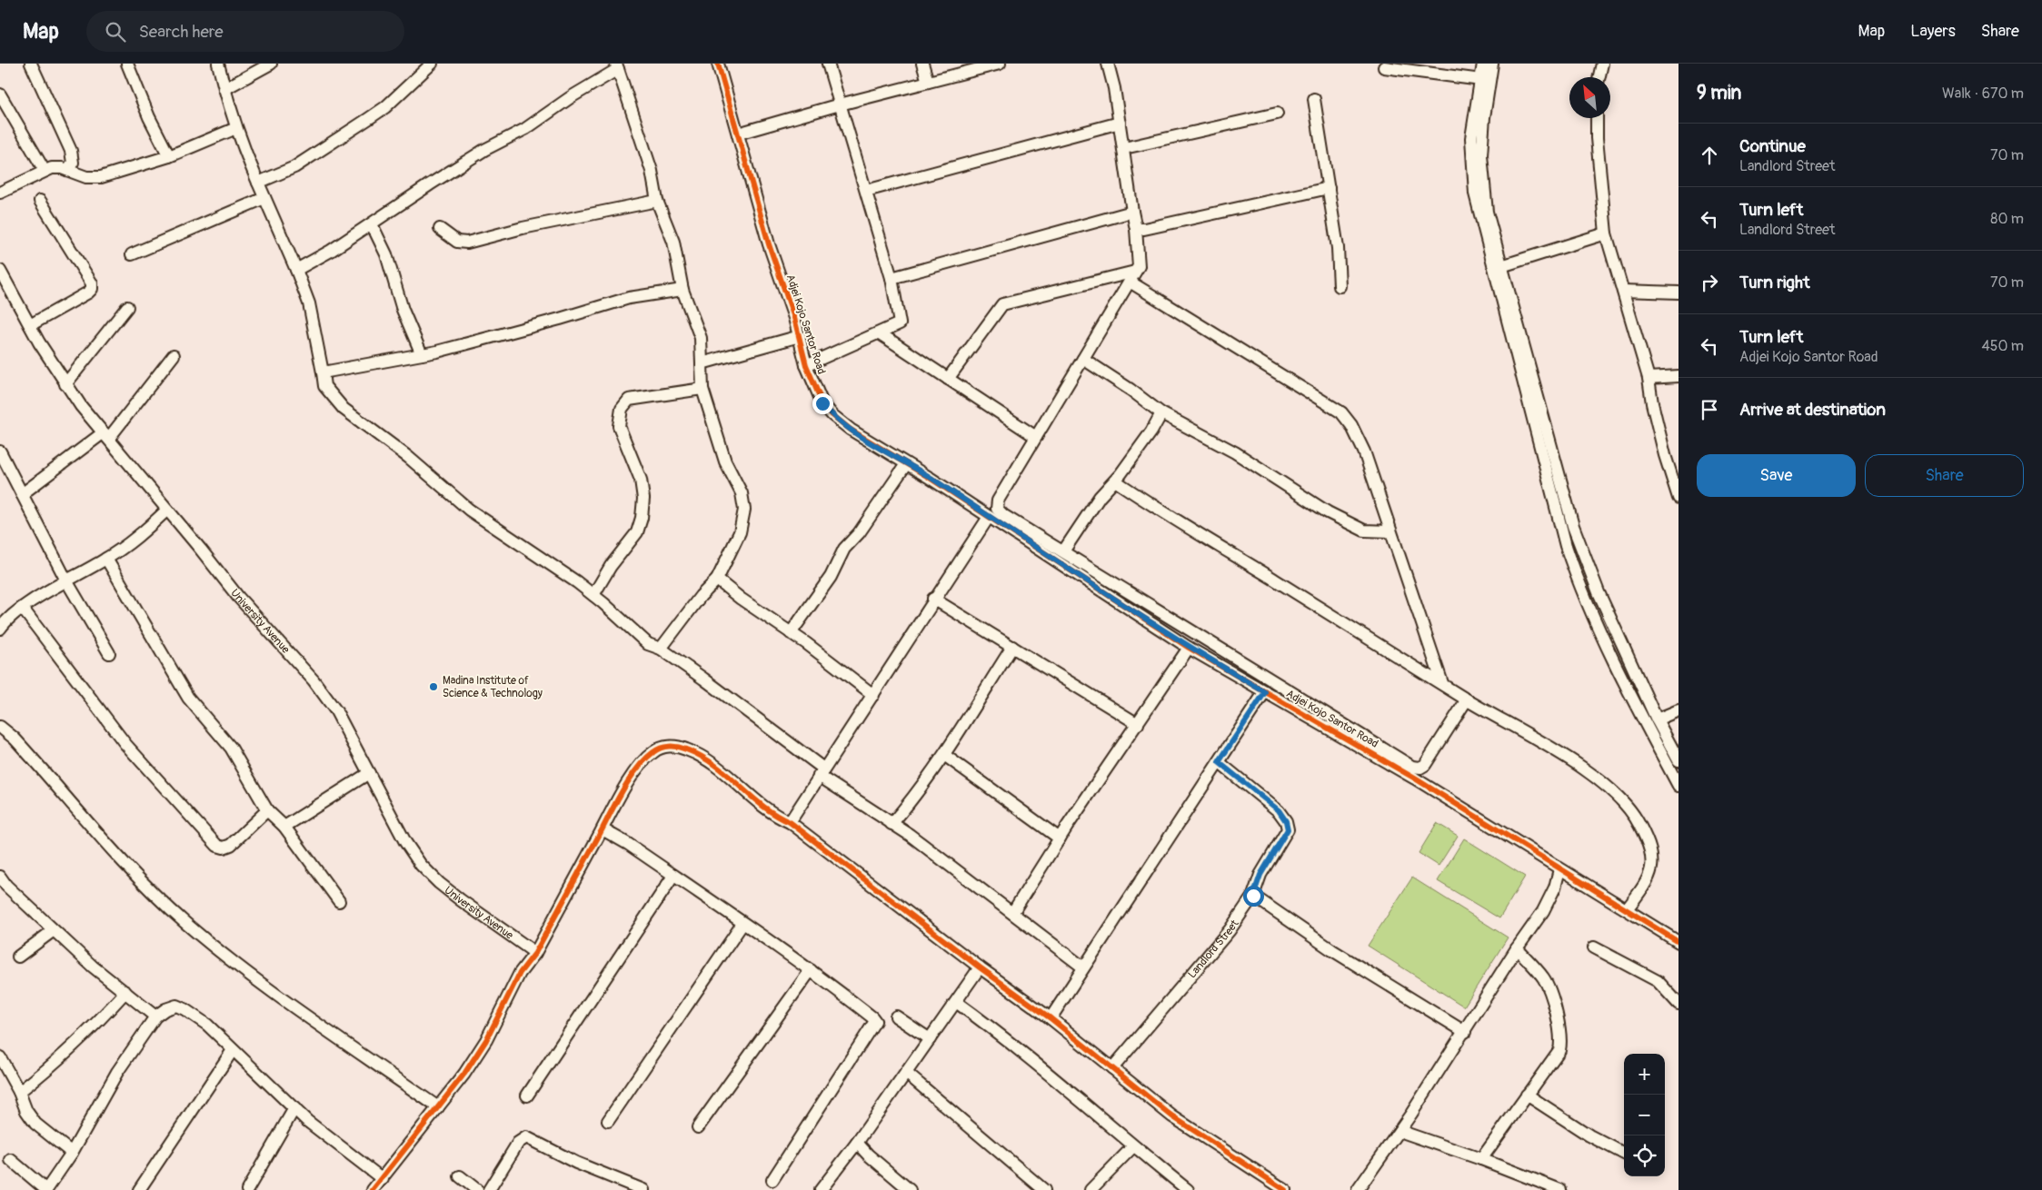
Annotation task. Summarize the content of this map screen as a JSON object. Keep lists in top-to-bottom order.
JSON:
{
  "streets": {
    "street": ["Adjei Kojo Santor Road", "University Avenue", "Landlord Street"]
  },
  "places": ["Madina Institute of Science & Technology"],
  "north": "top left",
  "page": {
    "header": "Map",
    "search": "Search here",
    "nav": ["Map", "Layers", "Share"],
    "heading": ["9 min", "Walk · 670 m"],
    "list": [
      ["Continue", "Landlord Street", "70 m"],
      ["Turn left", "Landlord Street", "80 m"],
      ["Turn right", "70 m"],
      ["Turn left", "Adjei Kojo Santor Road", "450 m"],
      "Arrive at destination"
    ],
    "buttons": ["Save", "Share"],
    "map_buttons": ["+", "−"]
  }
}
